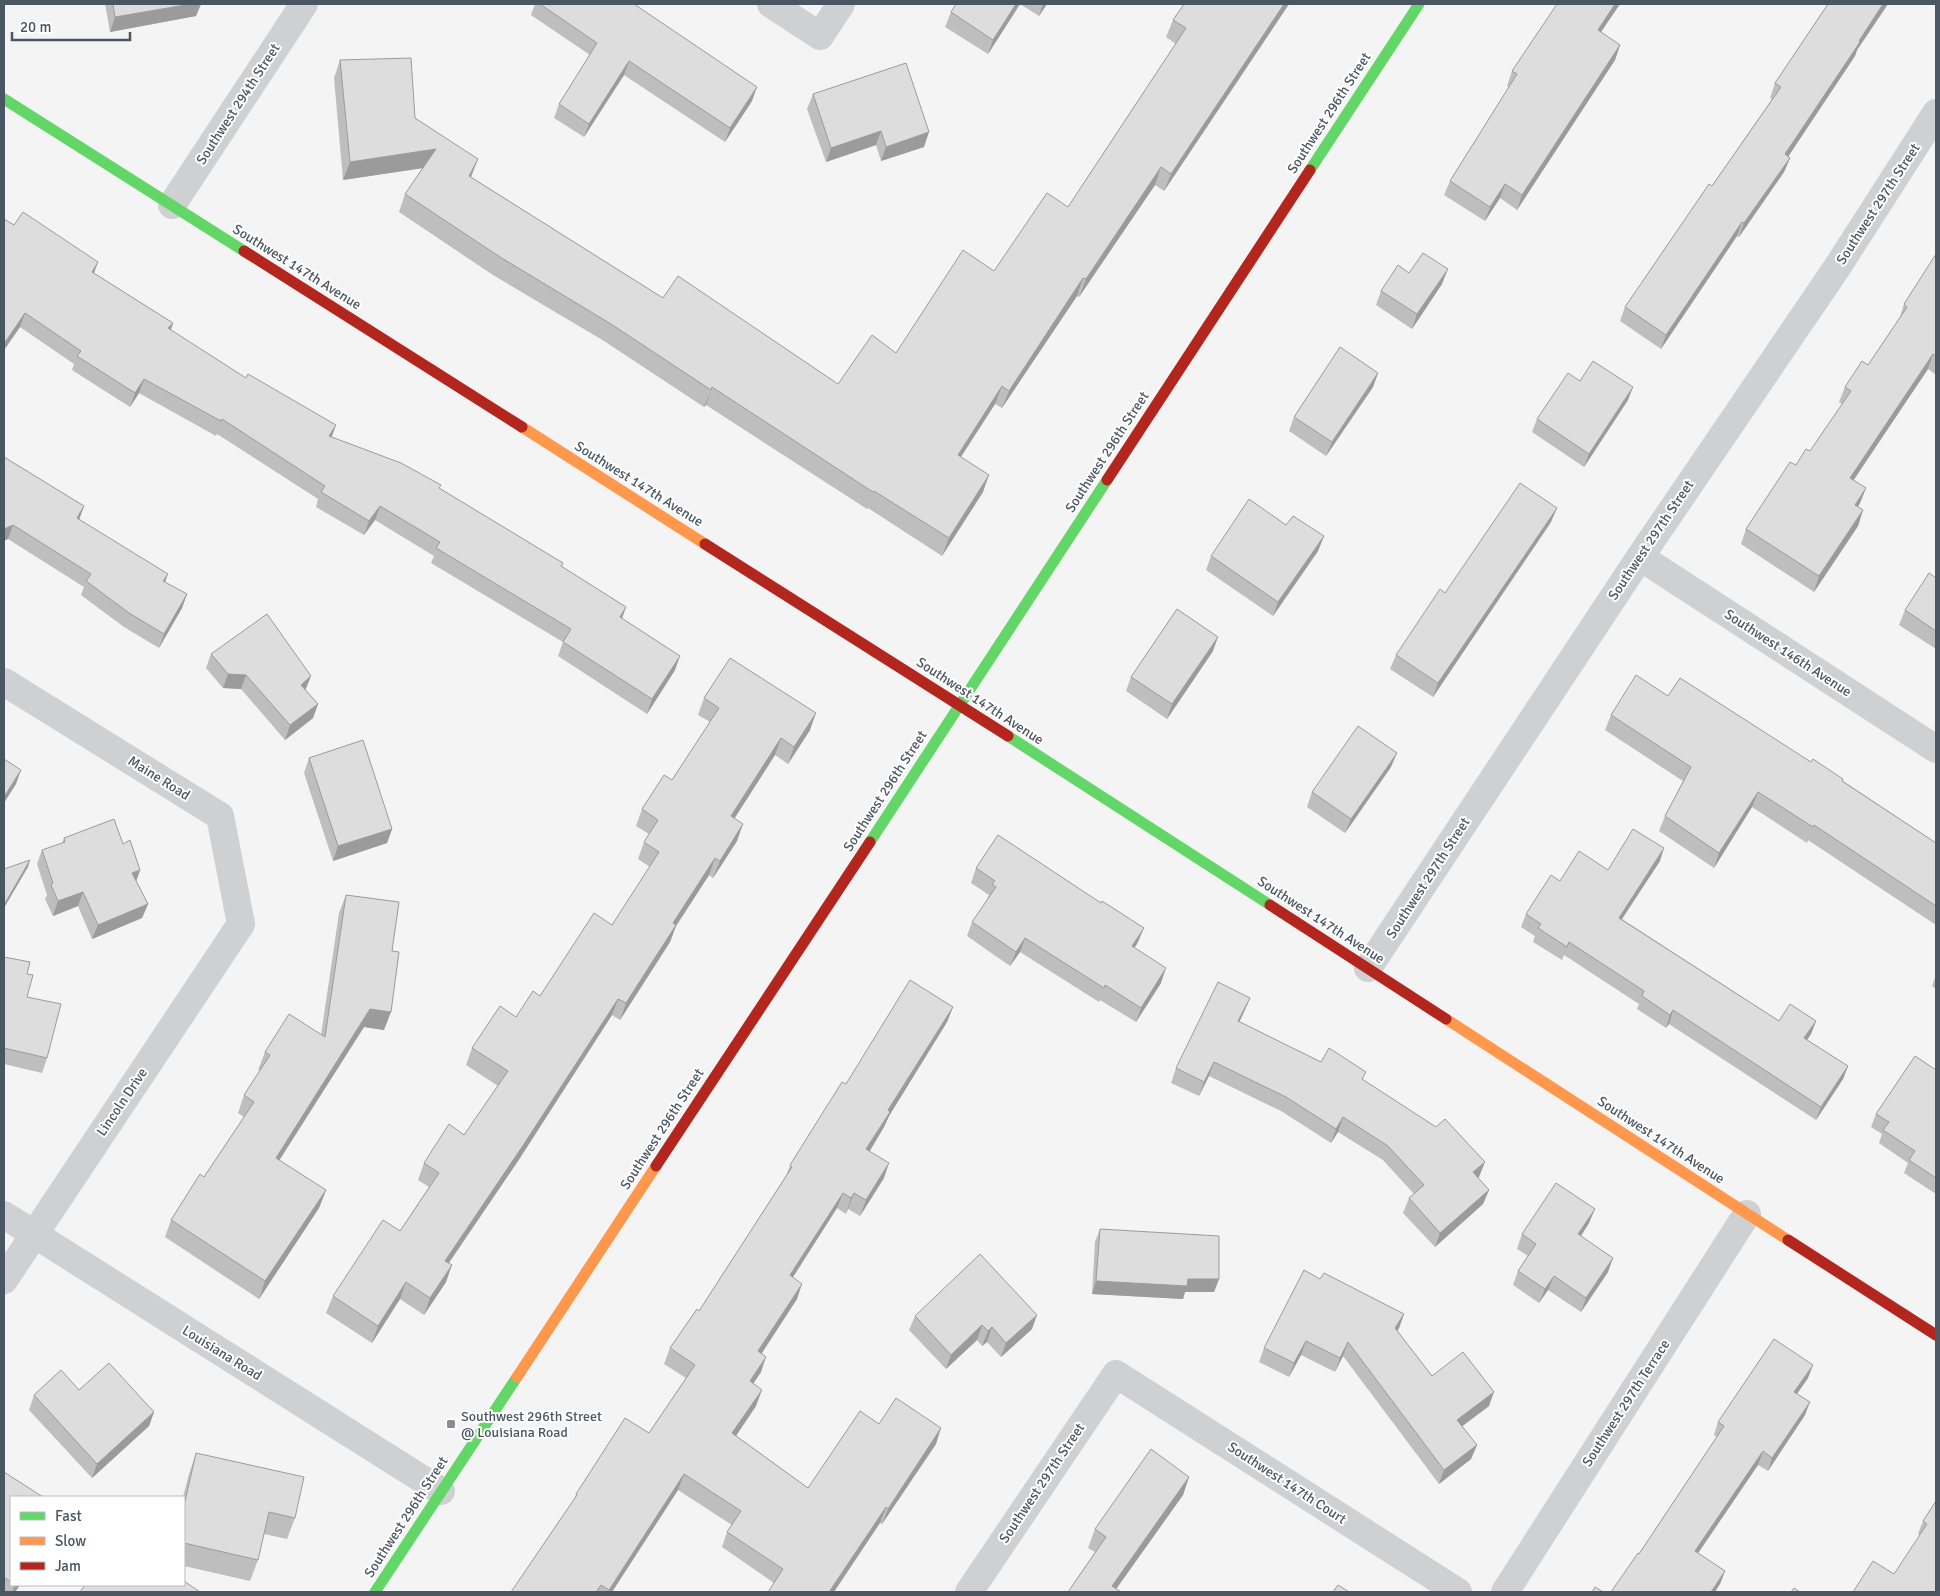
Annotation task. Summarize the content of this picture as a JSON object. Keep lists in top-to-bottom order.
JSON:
{
  "streets": {
    "street": [
      "Southwest 294th Street",
      "Southwest 296th Street",
      "Southwest 297th Street",
      "Southwest 147th Avenue",
      "Southwest 146th Avenue",
      "Maine Road",
      "Lincoln Drive",
      "Louisiana Road",
      "Southwest 297th Terrace",
      "Southwest 147th Court"
    ]
  },
  "crossings": [
    ["Southwest 294th Street", "Southwest 147th Avenue"],
    ["Southwest 296th Street", "Southwest 147th Avenue"],
    ["Southwest 296th Street", "Louisiana Road"],
    ["Southwest 297th Street", "Southwest 147th Avenue"],
    ["Southwest 297th Street", "Southwest 146th Avenue"],
    ["Southwest 297th Street", "Southwest 147th Court"],
    ["Southwest 147th Avenue", "Southwest 297th Terrace"],
    ["Maine Road", "Lincoln Drive"],
    ["Lincoln Drive", "Louisiana Road"]
  ],
  "places": {
    "transit": ["Southwest 296th Street @ Louisiana Road"]
  },
  "legend": ["Fast", "Slow", "Jam"],
  "scale_bar": "20 m"
}
